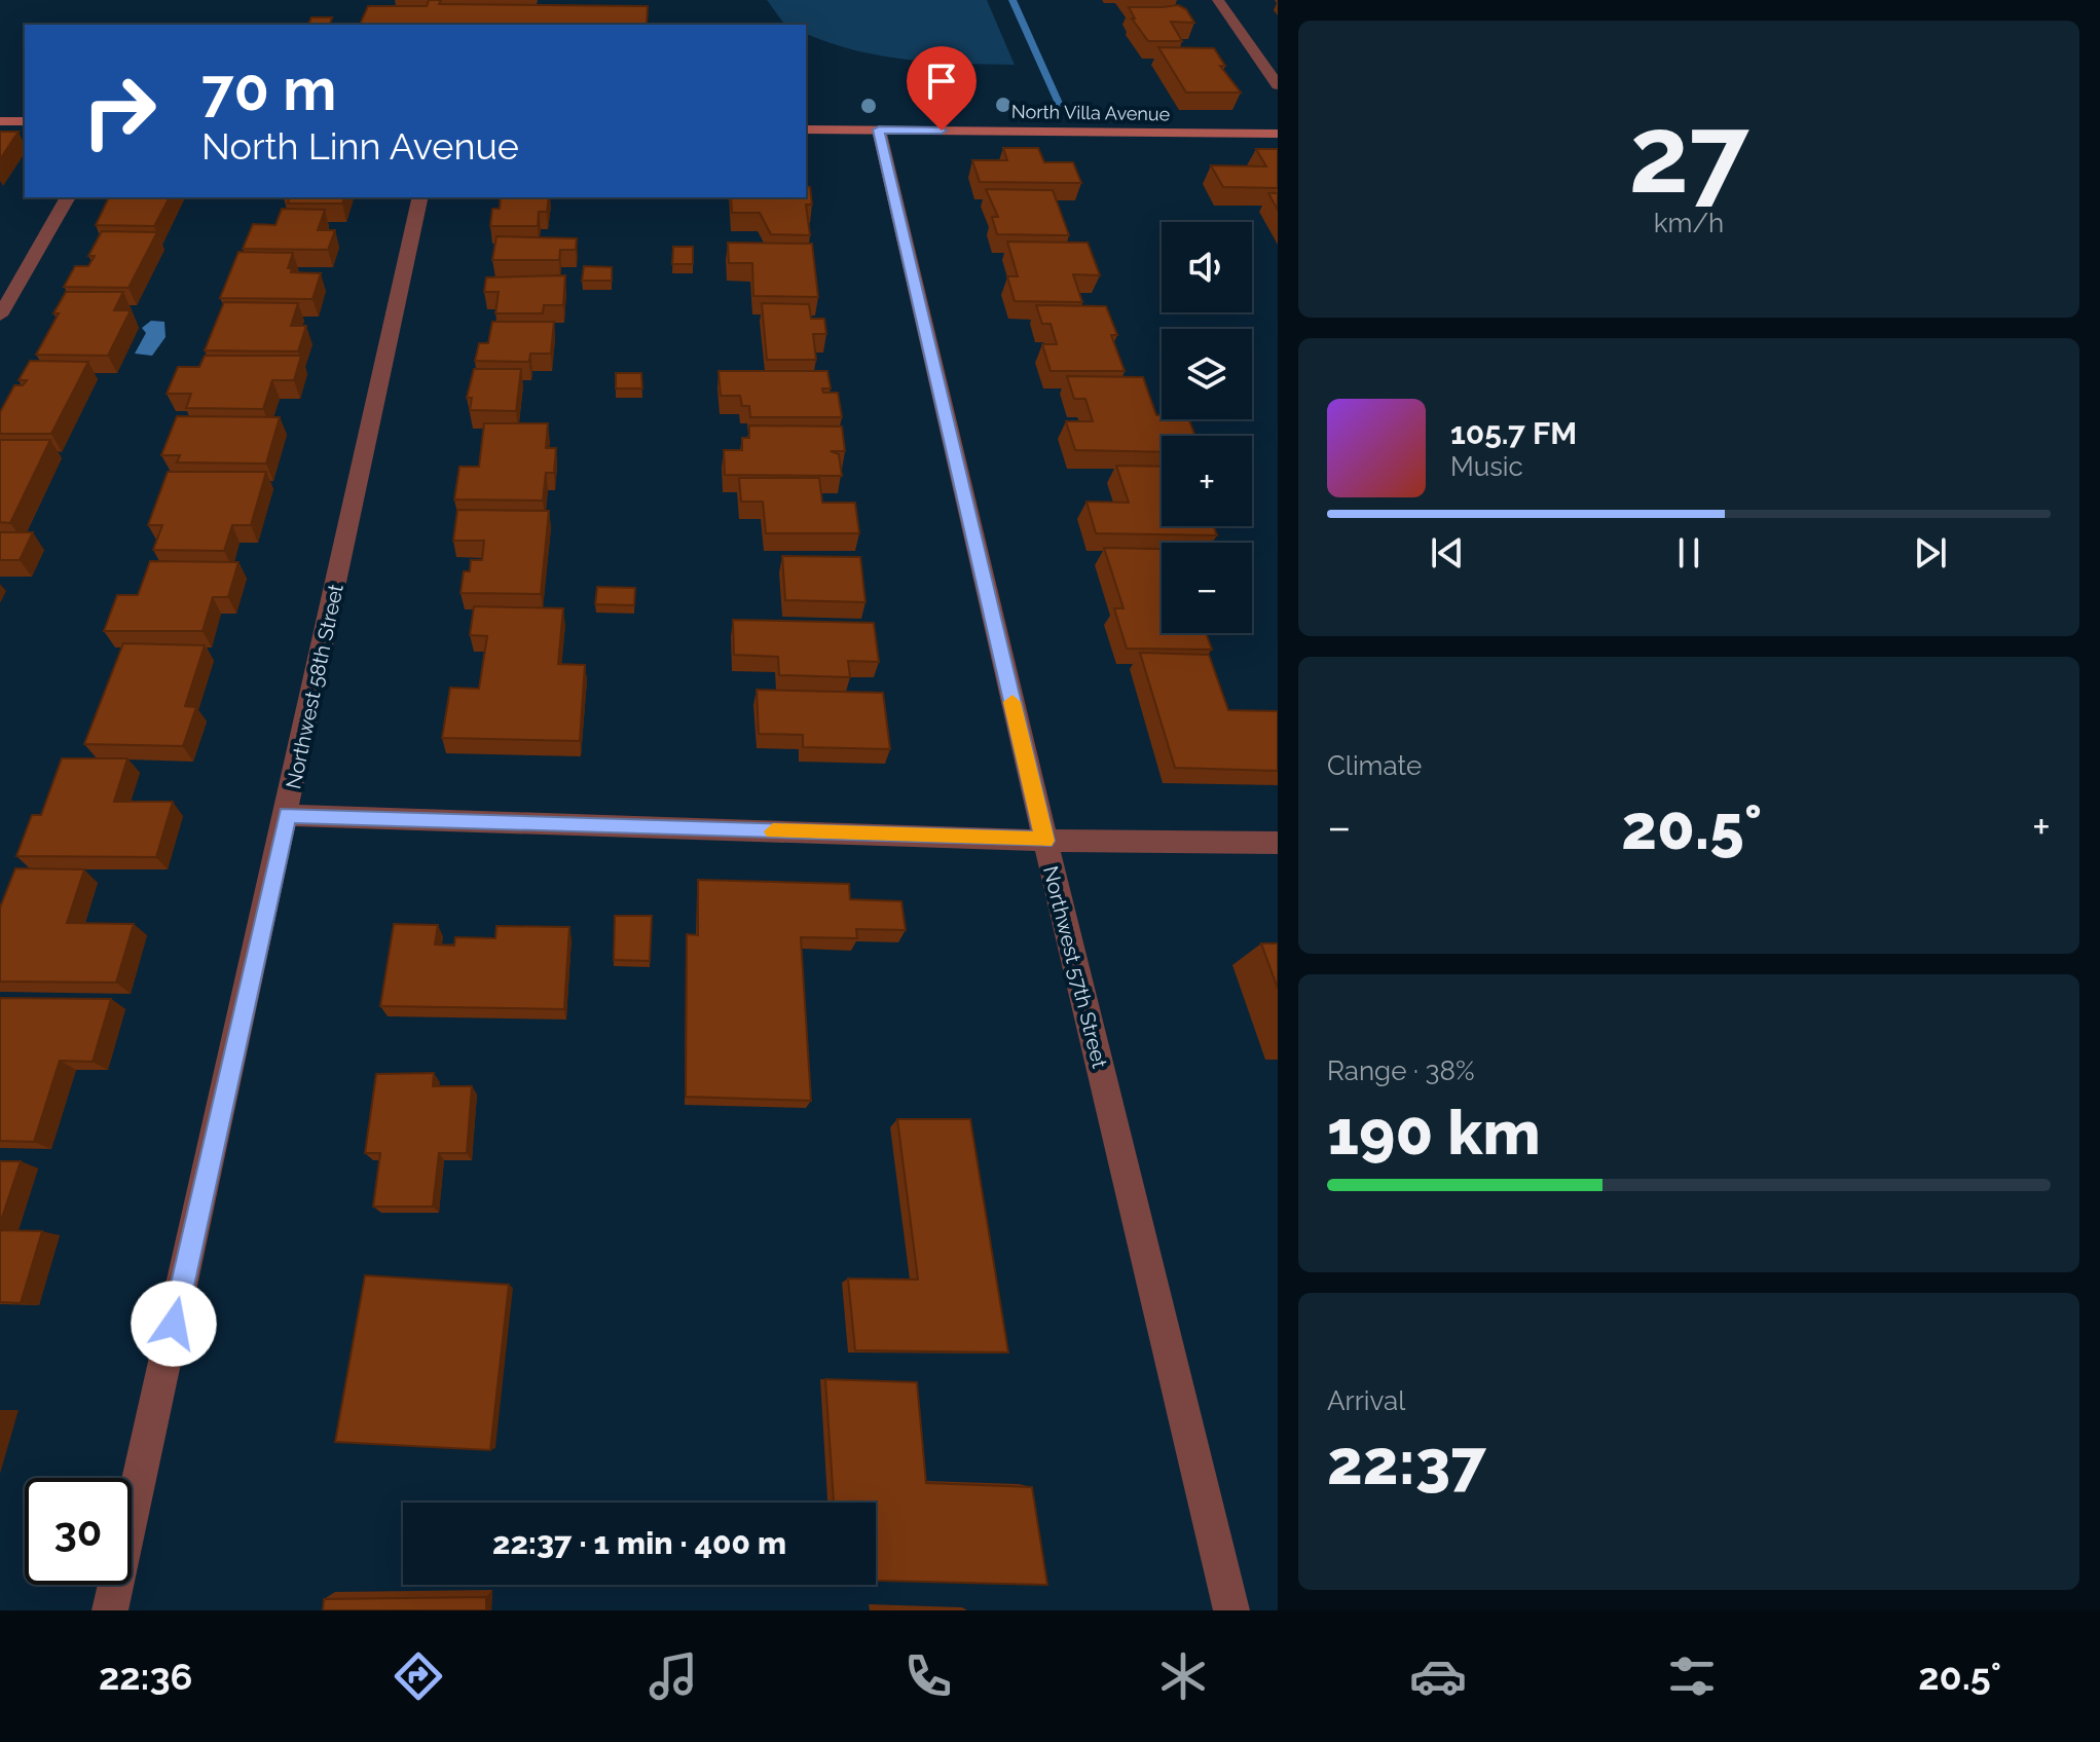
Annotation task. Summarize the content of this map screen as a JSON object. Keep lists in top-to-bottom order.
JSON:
{
  "streets": {
    "street": ["North Villa Avenue", "Northwest 58th Street", "Northwest 57th Street"]
  },
  "crossings": [
    ["North Villa Avenue", "Northwest 57th Street"]
  ],
  "page": {
    "tile": [
      ["27", "km/h"],
      "Climate",
      ["Range · 38%", "190 km"],
      ["Arrival", "22:37"]
    ],
    "turn": ["70 m", "North Linn Avenue"],
    "map_buttons": ["+", "−"],
    "song": ["105.7 FM", "Music"],
    "heat": ["−", "20.5°", "+"],
    "limit": "30",
    "trip": "22:37 · 1 min · 400 m",
    "tabs": ["22:36", "20.5°"]
  }
}
